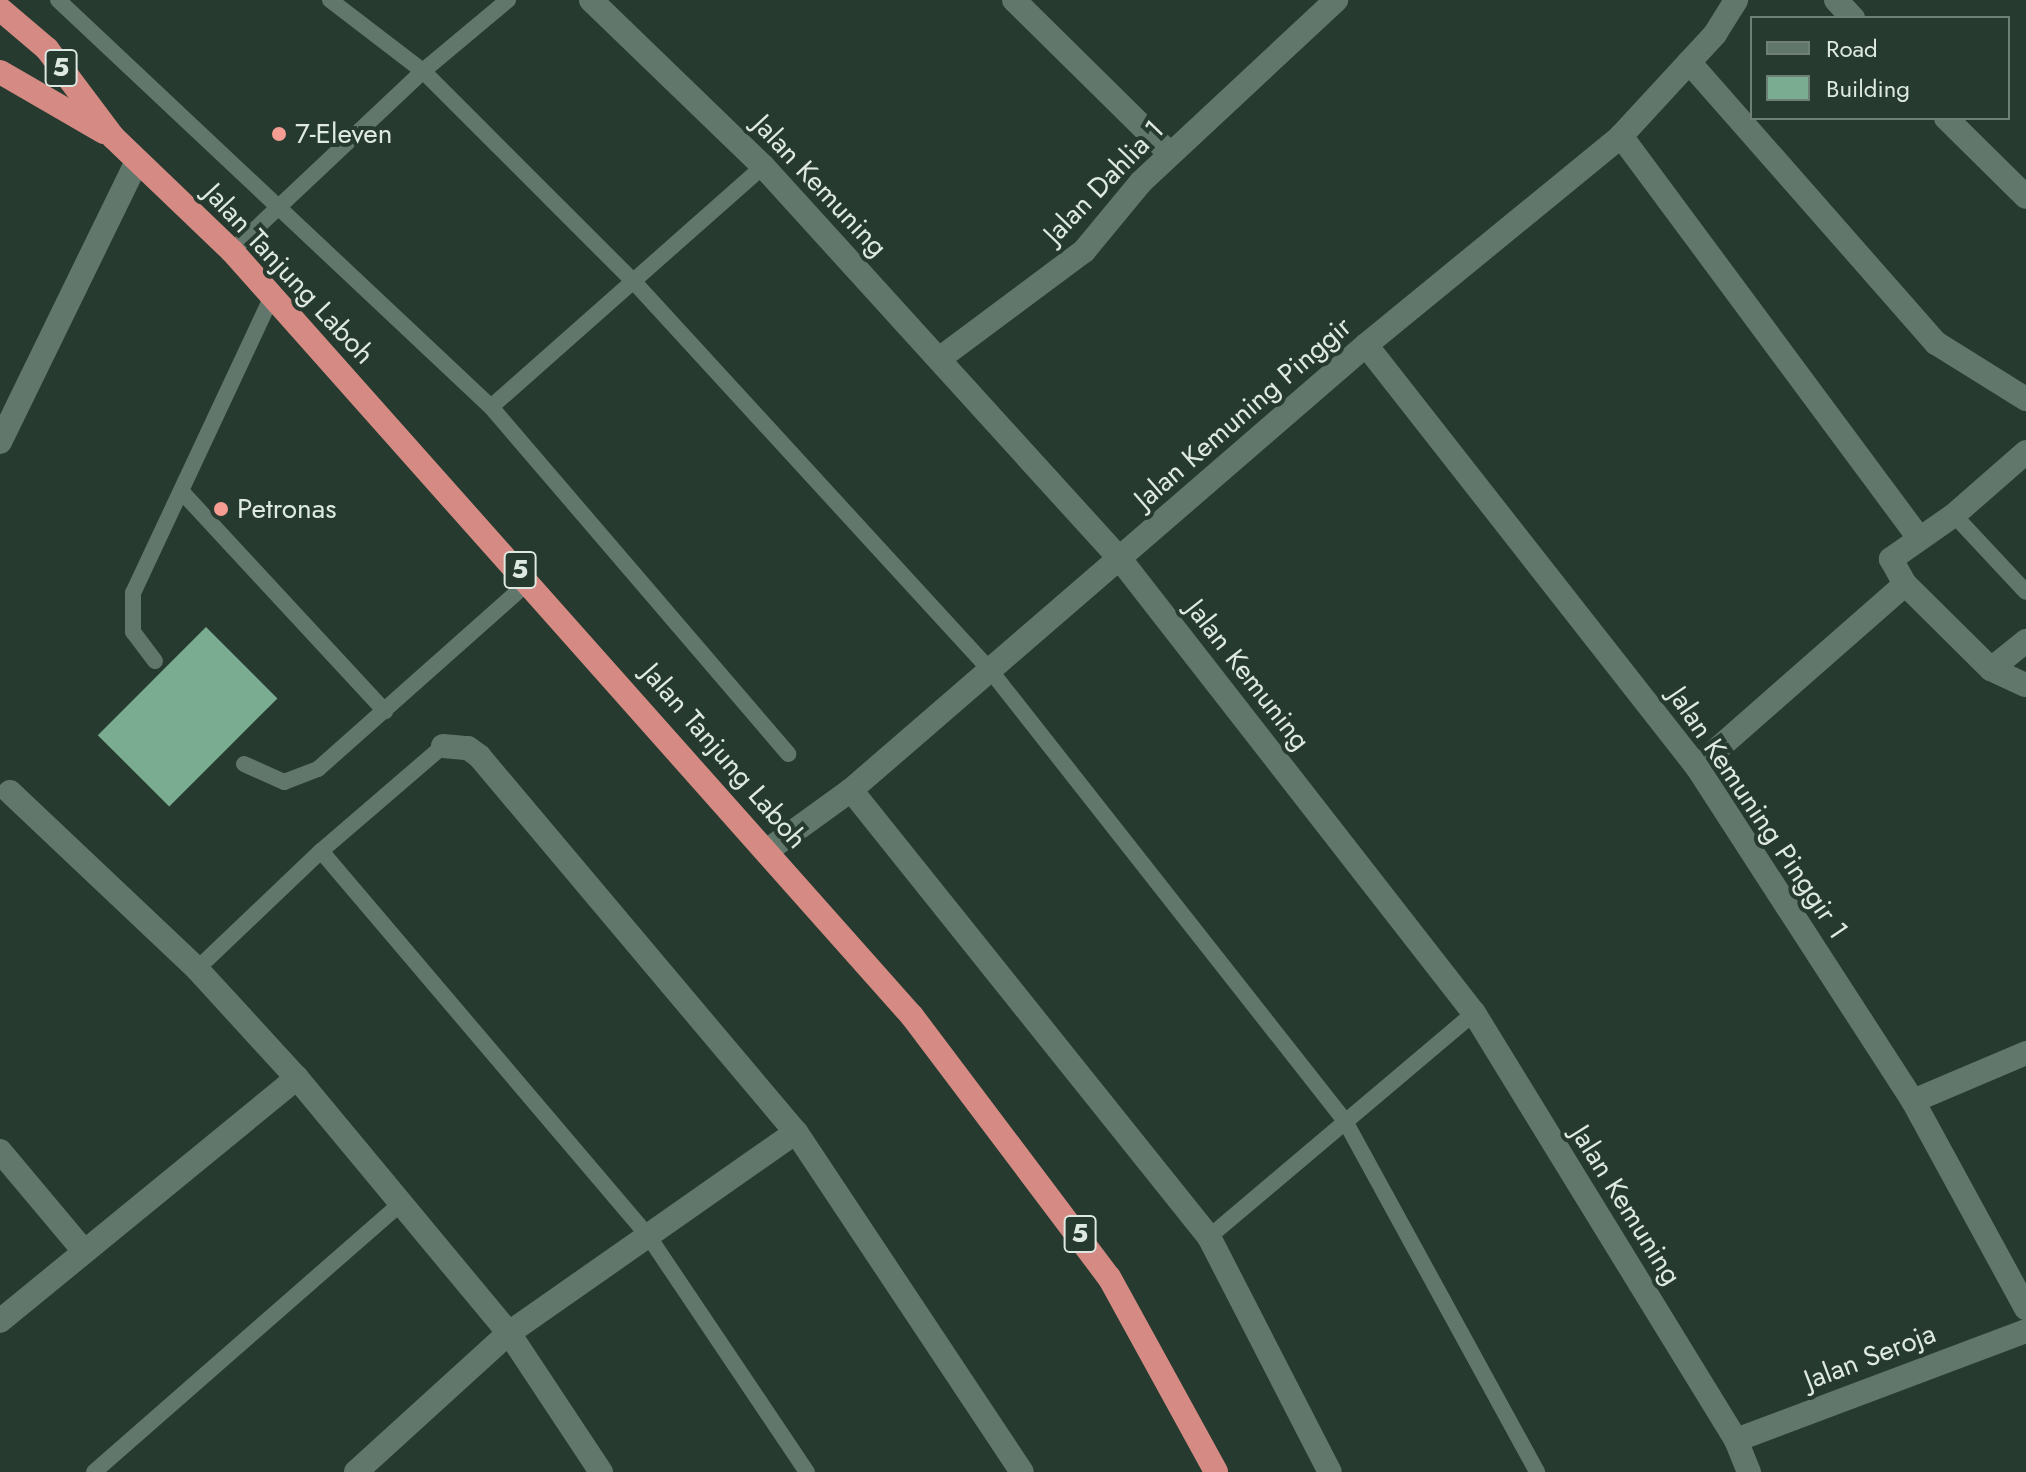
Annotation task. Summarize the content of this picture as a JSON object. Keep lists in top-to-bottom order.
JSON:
{
  "streets": {
    "highway": ["5", "Jalan Tanjung Laboh"],
    "street": [
      "Jalan Dahlia 1",
      "Jalan Kemuning",
      "Jalan Kemuning Pinggir",
      "Jalan Kemuning Pinggir 1",
      "Jalan Seroja"
    ]
  },
  "crossings": [
    ["Jalan Dahlia 1", "Jalan Kemuning"],
    ["Jalan Kemuning", "Jalan Kemuning Pinggir"],
    ["Jalan Kemuning", "Jalan Seroja"],
    ["Jalan Tanjung Laboh", "Jalan Kemuning Pinggir"],
    ["Jalan Kemuning Pinggir", "Jalan Kemuning Pinggir 1"]
  ],
  "places": ["7-Eleven", "Petronas"],
  "legend": ["Road", "Building"]
}
